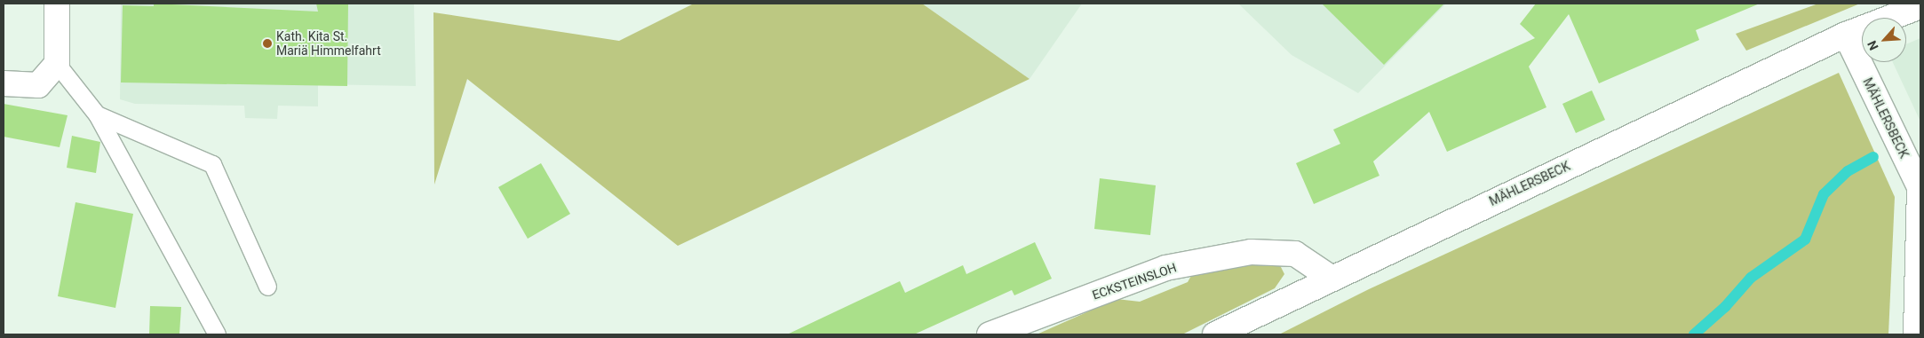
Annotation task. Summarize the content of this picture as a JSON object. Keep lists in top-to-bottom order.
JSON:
{
  "streets": {
    "street": ["MÄHLERSBECK", "ECKSTEINSLOH"]
  },
  "crossings": [
    ["MÄHLERSBECK", "ECKSTEINSLOH"]
  ],
  "places": ["Kath. Kita St. Mariä Himmelfahrt"],
  "north": "bottom left"
}
